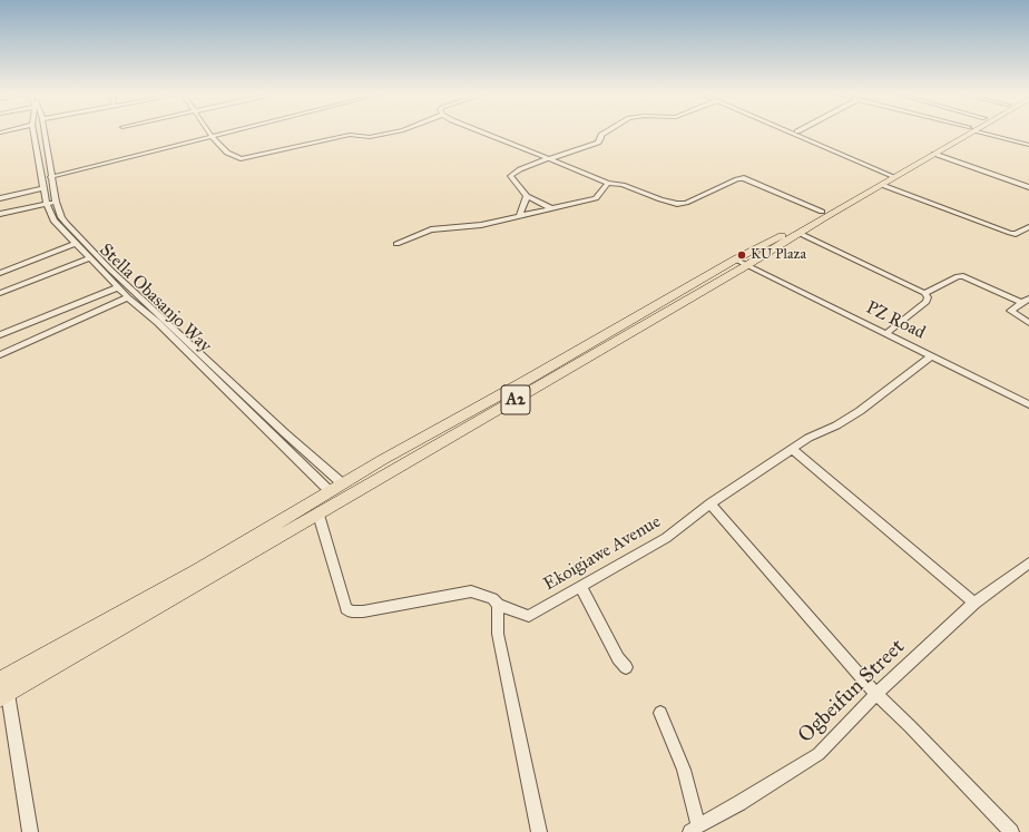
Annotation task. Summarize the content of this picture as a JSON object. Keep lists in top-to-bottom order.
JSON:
{
  "streets": {
    "highway": ["A2"],
    "street": [
      "Stella Obasanjo Way",
      "PZ Road",
      "Ekoigiawe Avenue",
      "Ogbeifun Street"
    ]
  },
  "crossings": [
    ["Stella Obasanjo Way", "A2"],
    ["PZ Road", "A2"],
    ["PZ Road", "Ekoigiawe Avenue"],
    ["A2", "Ekoigiawe Avenue"]
  ],
  "places": ["KU Plaza"]
}
